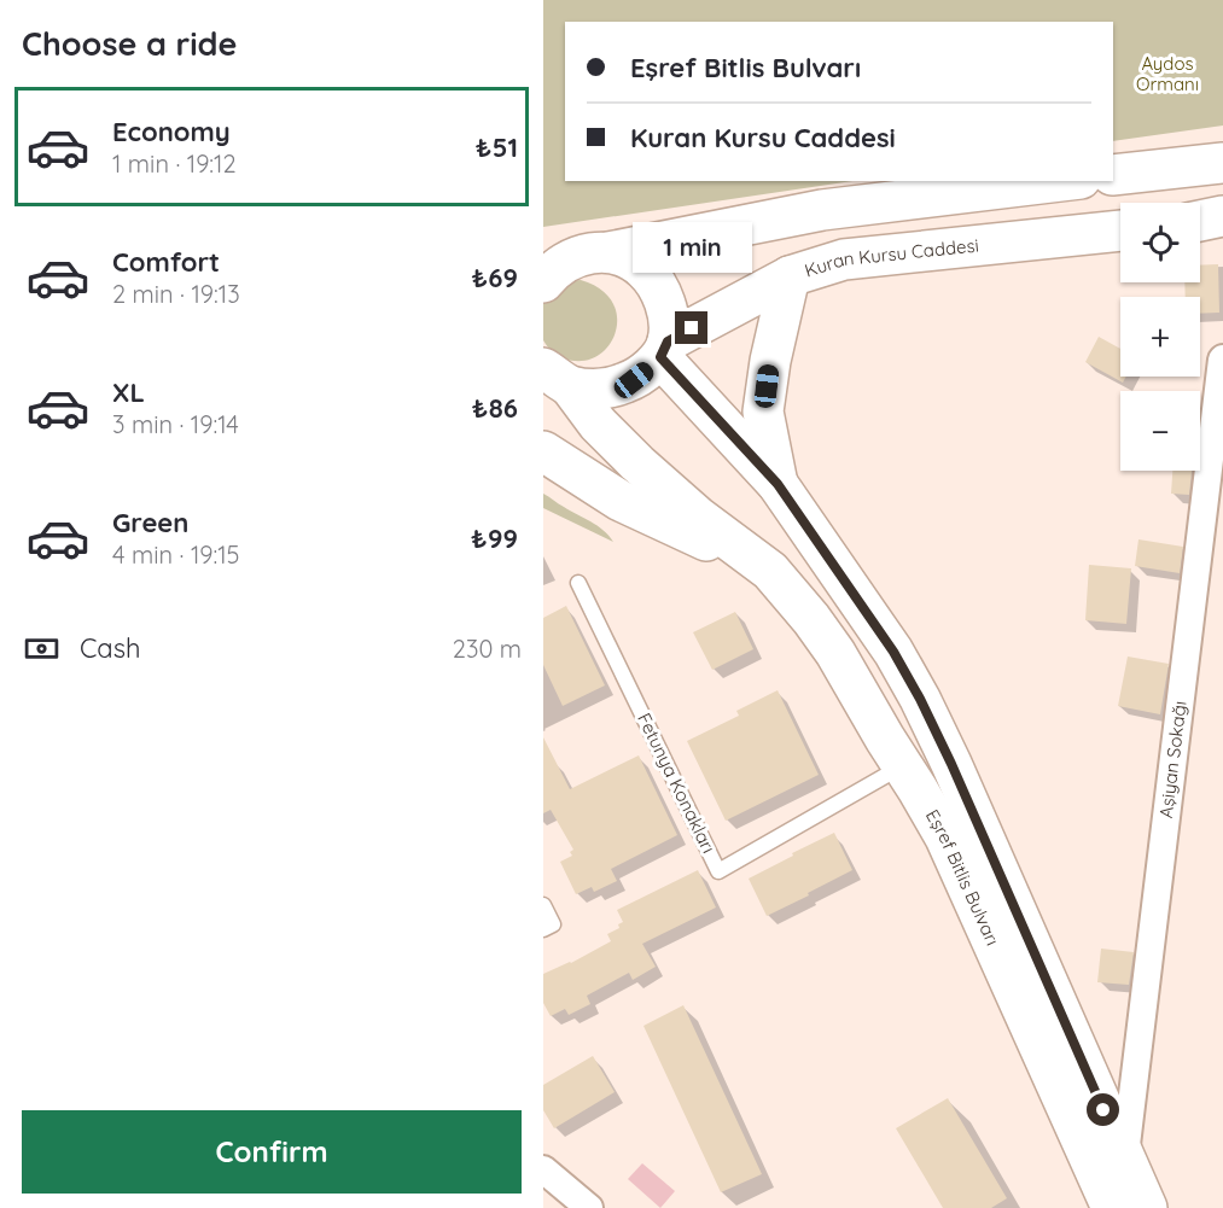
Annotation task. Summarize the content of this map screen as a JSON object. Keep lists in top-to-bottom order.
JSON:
{
  "streets": {
    "main road": ["Kuran Kursu Caddesi", "Eşref Bitlis Bulvarı"],
    "street": ["Aşiyan Sokağı"],
    "lane": ["Fetunya Konakları"]
  },
  "crossings": [
    ["Kuran Kursu Caddesi", "Eşref Bitlis Bulvarı"],
    ["Aşiyan Sokağı", "Eşref Bitlis Bulvarı"],
    ["Fetunya Konakları", "Eşref Bitlis Bulvarı"]
  ],
  "parks": ["Aydos Ormanı"],
  "page": {
    "heading": "Choose a ride",
    "banner": ["Eşref Bitlis Bulvarı", "Kuran Kursu Caddesi"],
    "list": [
      {
        "name": "Economy",
        "note": "1 min · 19:12",
        "value": "₺51"
      },
      {
        "name": "Comfort",
        "note": "2 min · 19:13",
        "value": "₺69"
      },
      {
        "name": "XL",
        "note": "3 min · 19:14",
        "value": "₺86"
      },
      {
        "name": "Green",
        "note": "4 min · 19:15",
        "value": "₺99"
      }
    ],
    "map_buttons": ["+", "−"],
    "bubble": "1 min",
    "pay": ["Cash", "230 m"],
    "buttons": "Confirm"
  }
}
